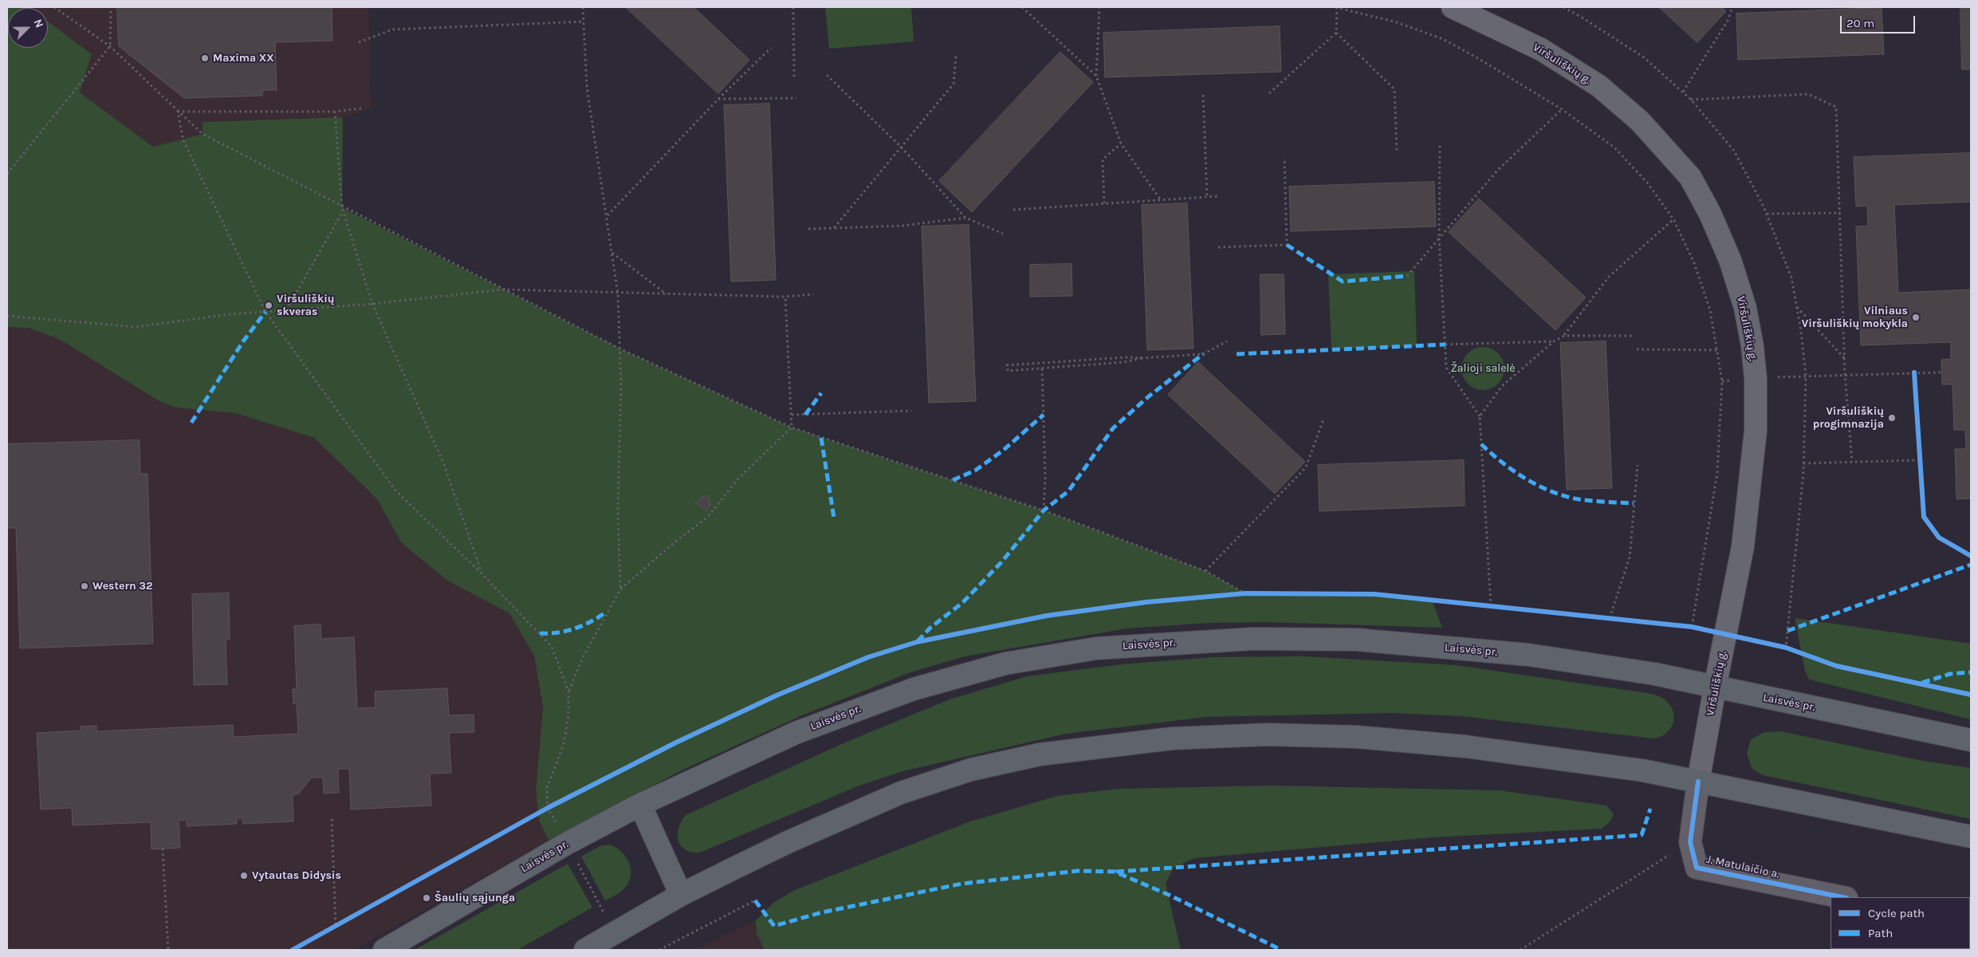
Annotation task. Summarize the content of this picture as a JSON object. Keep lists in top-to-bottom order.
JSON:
{
  "streets": {
    "main road": ["Viršuliškių g.", "Laisvės pr."],
    "street": ["J. Matulaičio a."]
  },
  "crossings": [
    ["Viršuliškių g.", "Laisvės pr."],
    ["Viršuliškių g.", "J. Matulaičio a."]
  ],
  "parks": ["Žalioji salelė"],
  "places": [
    "Maxima XX",
    "Viršuliškių skveras",
    "Vilniaus Viršuliškių mokykla",
    "Viršuliškių progimnazija",
    "Western 32",
    "Vytautas Didysis",
    "Šaulių sąjunga"
  ],
  "legend": ["Cycle path", "Path"],
  "scale_bar": "20 m",
  "north": "top right"
}
